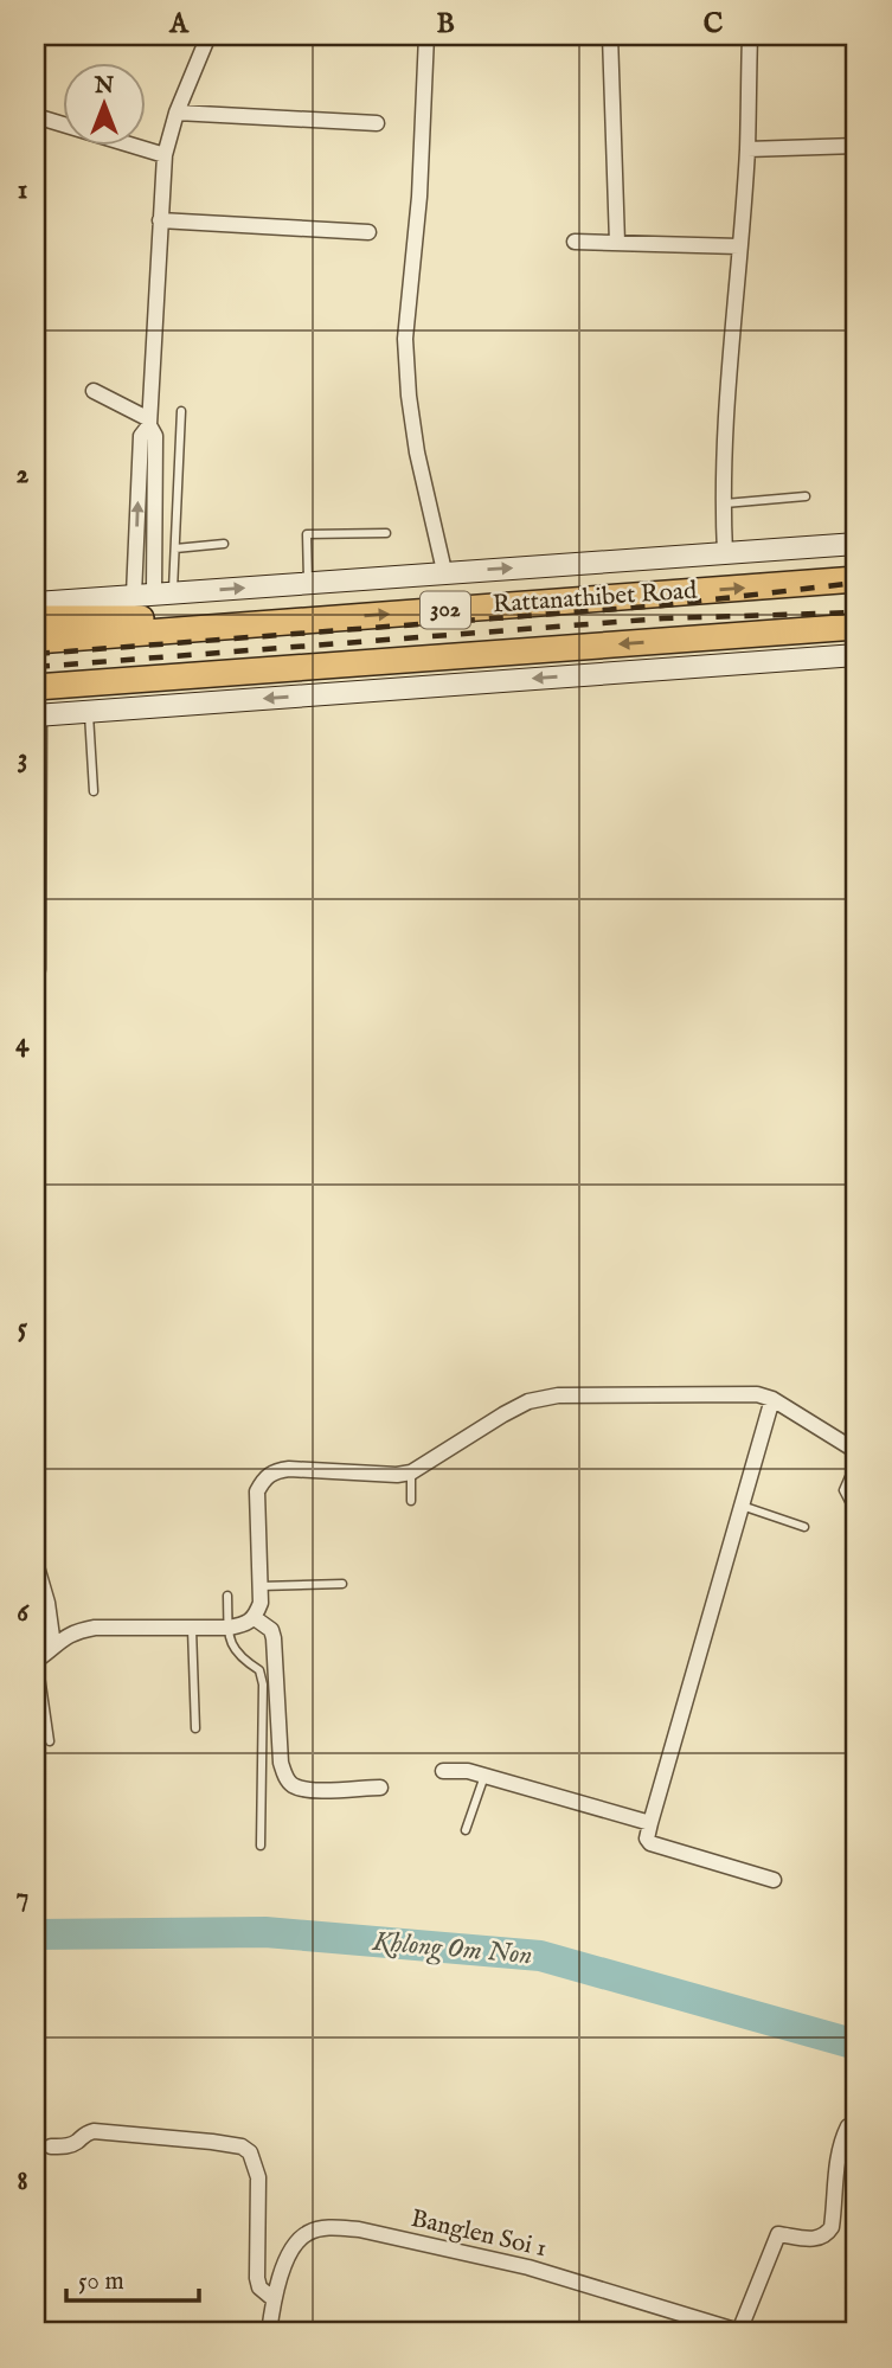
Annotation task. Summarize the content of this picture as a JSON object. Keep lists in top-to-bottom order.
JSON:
{
  "streets": {
    "main road": ["Rattanathibet Road", "302"],
    "street": ["Banglen Soi 1"]
  },
  "water": ["Khlong Om Non"],
  "scale_bar": "50 m",
  "north": "top",
  "grid": {
    "columns": ["A", "B", "C"],
    "rows": [
      "1",
      "2",
      "3",
      "4",
      "5",
      "6",
      "7",
      "8"
    ]
  }
}
